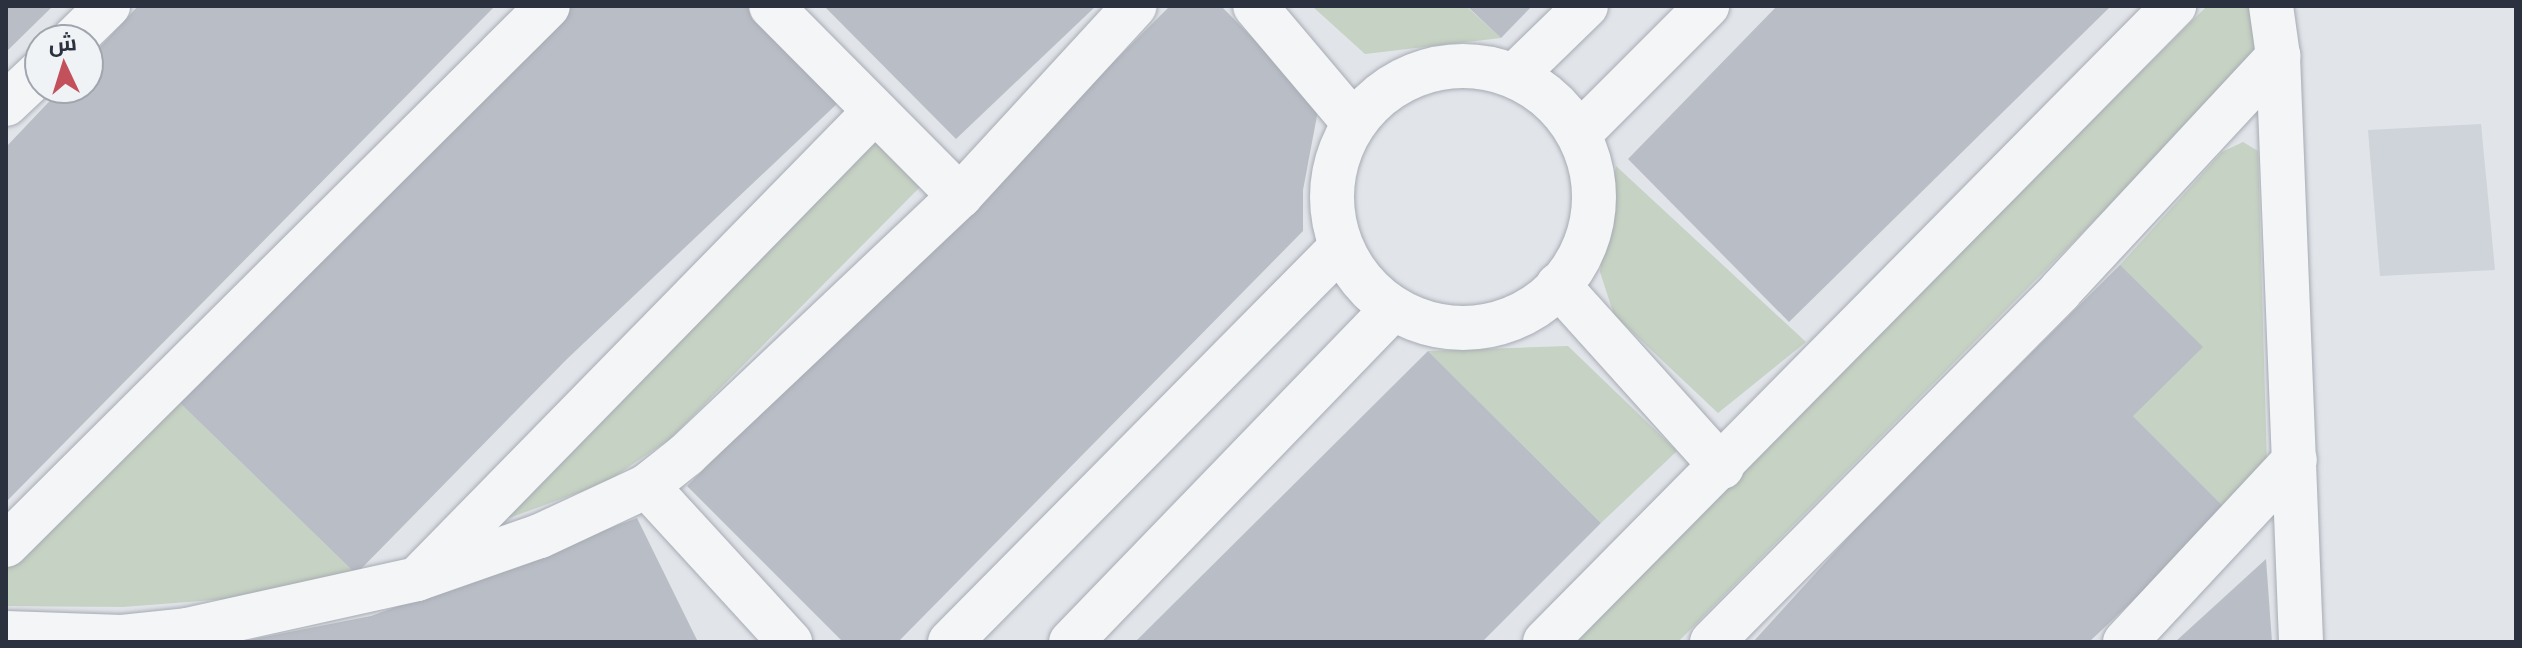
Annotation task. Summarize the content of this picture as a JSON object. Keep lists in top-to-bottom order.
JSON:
{
  "north": "top"
}
